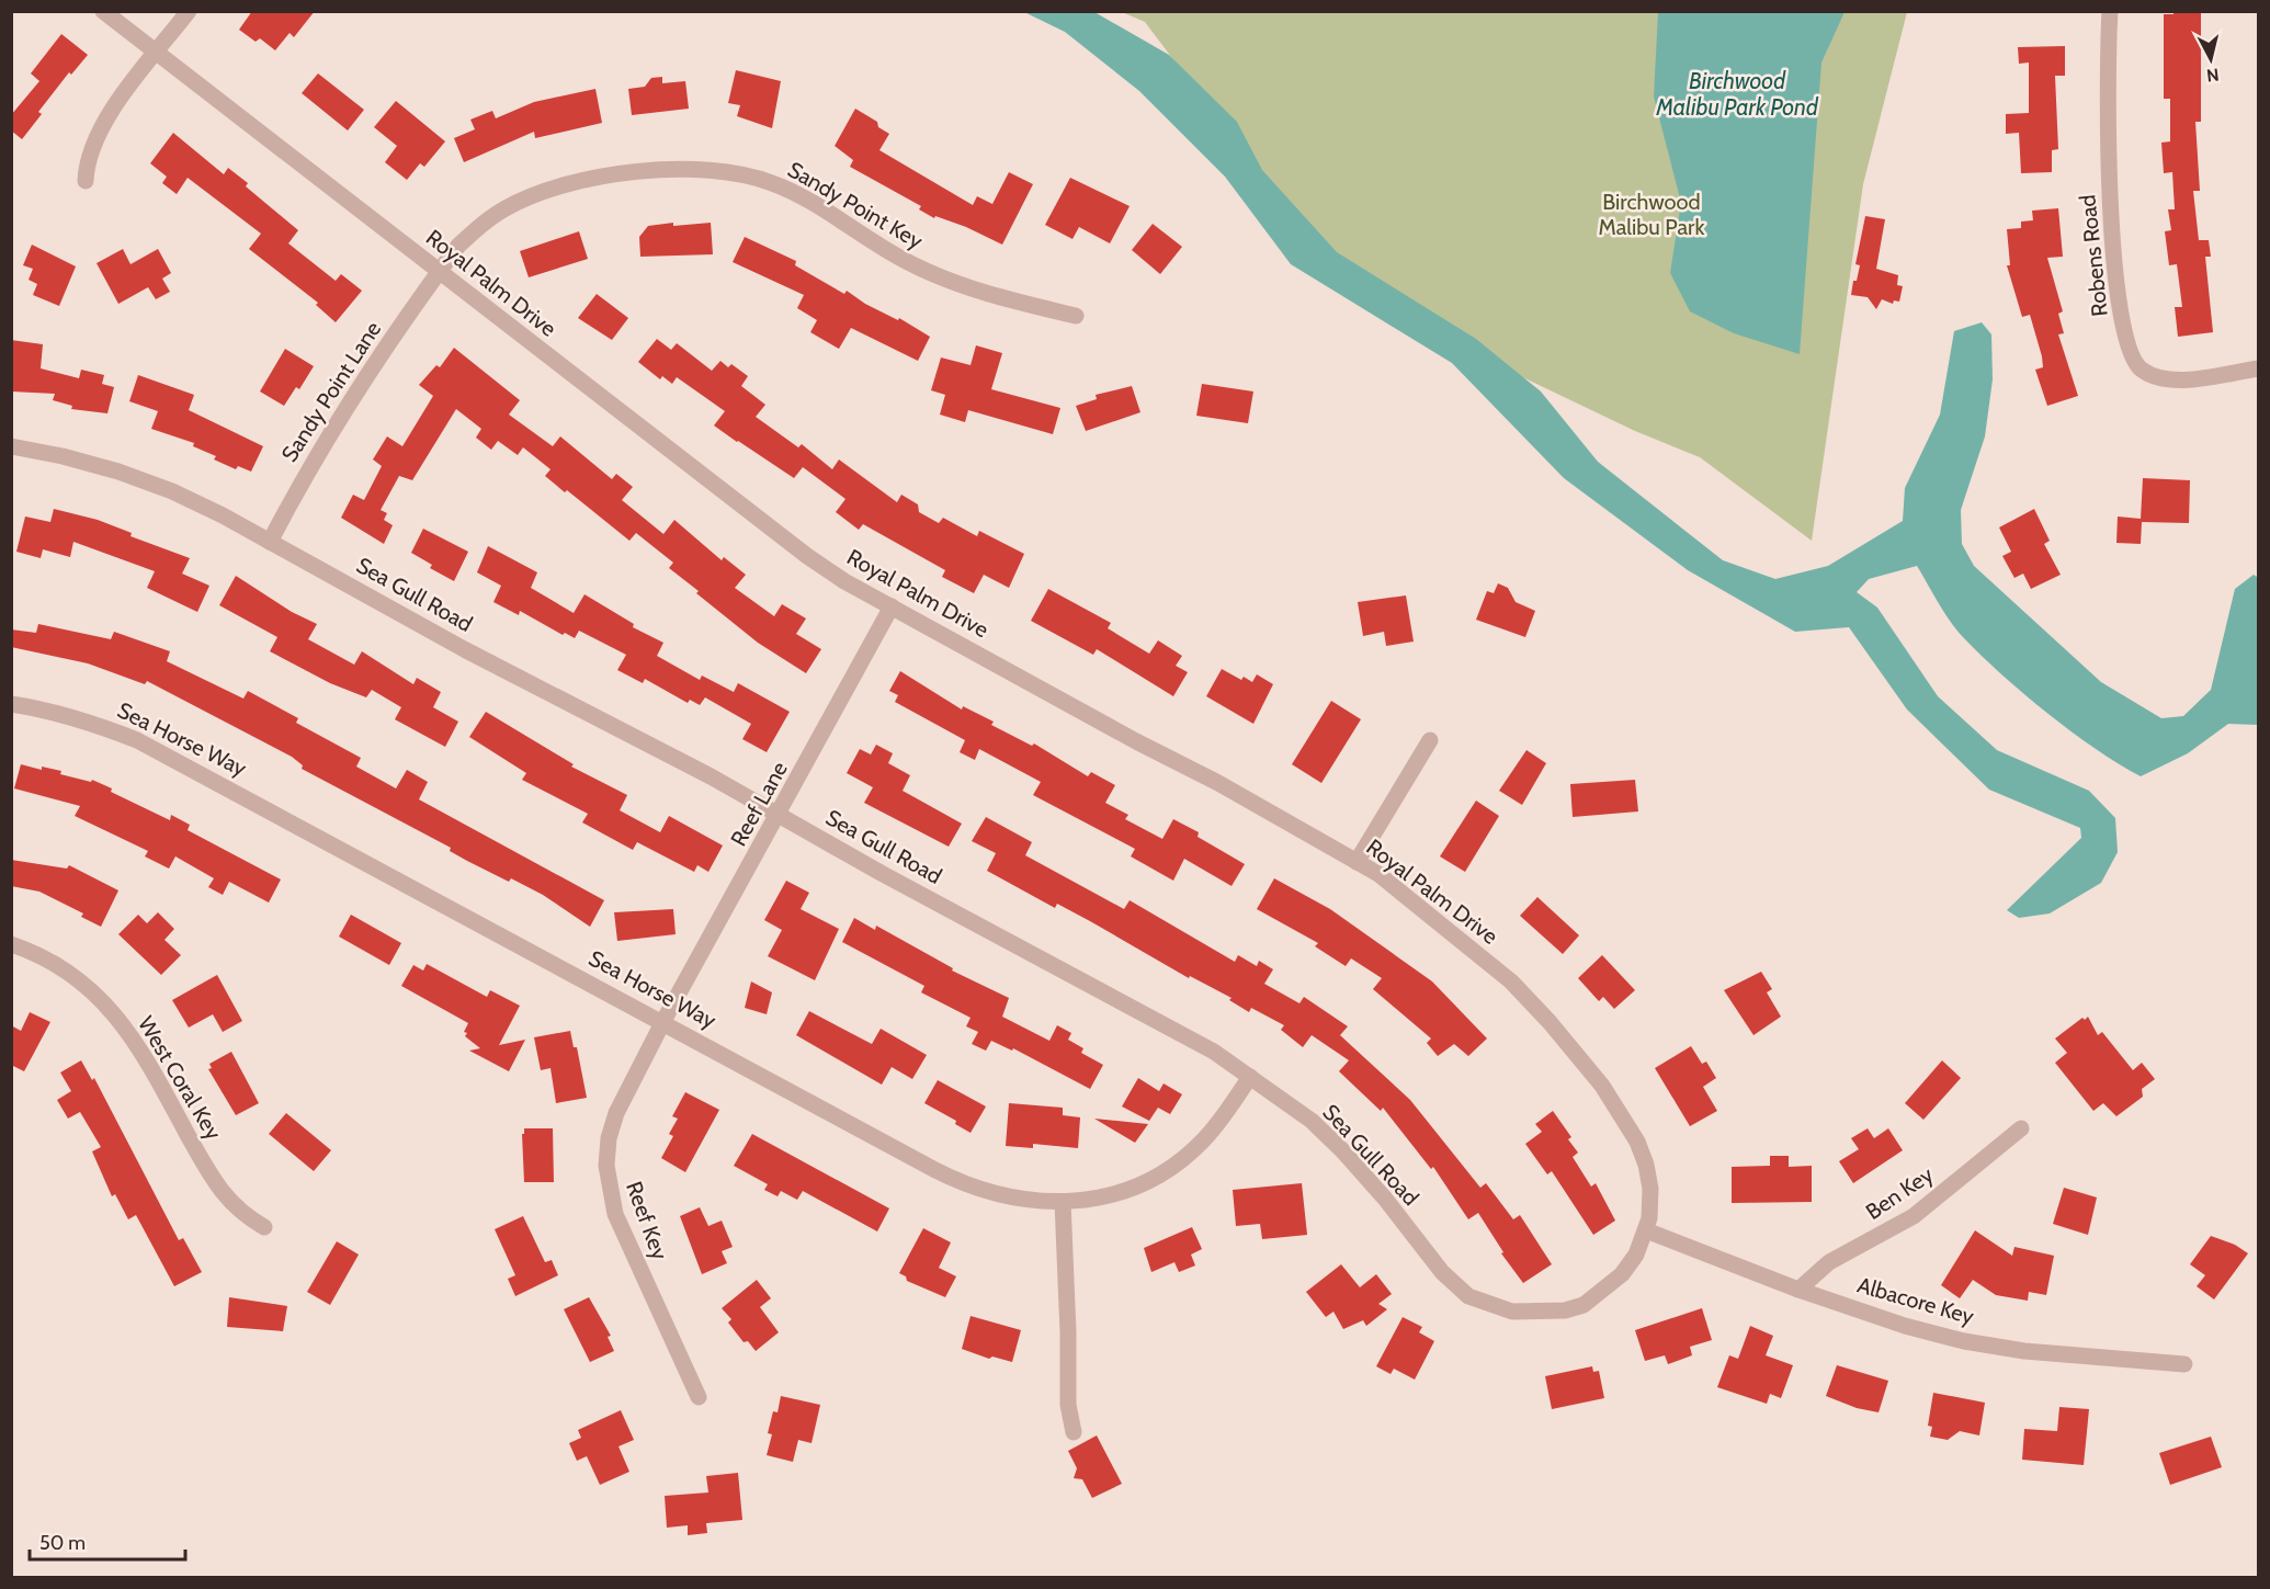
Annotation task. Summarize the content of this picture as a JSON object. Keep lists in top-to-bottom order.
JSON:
{
  "streets": {
    "street": [
      "Sandy Point Key",
      "Robens Road",
      "Royal Palm Drive",
      "Sandy Point Lane",
      "Sea Gull Road",
      "Sea Horse Way",
      "Reef Lane",
      "West Coral Key",
      "Ben Key",
      "Reef Key",
      "Albacore Key"
    ]
  },
  "crossings": [
    ["Sandy Point Key", "Royal Palm Drive"],
    ["Sandy Point Key", "Sandy Point Lane"],
    ["Royal Palm Drive", "Sandy Point Lane"],
    ["Royal Palm Drive", "Sea Gull Road"],
    ["Royal Palm Drive", "Reef Lane"],
    ["Royal Palm Drive", "Albacore Key"],
    ["Sandy Point Lane", "Sea Gull Road"],
    ["Sea Gull Road", "Sea Horse Way"],
    ["Sea Gull Road", "Reef Lane"],
    ["Sea Gull Road", "Albacore Key"],
    ["Sea Horse Way", "Reef Lane"],
    ["Sea Horse Way", "Reef Key"],
    ["Reef Lane", "Reef Key"],
    ["Ben Key", "Albacore Key"]
  ],
  "water": ["Birchwood Malibu Park Pond"],
  "parks": ["Birchwood Malibu Park"],
  "scale_bar": "50 m",
  "north": "bottom"
}
